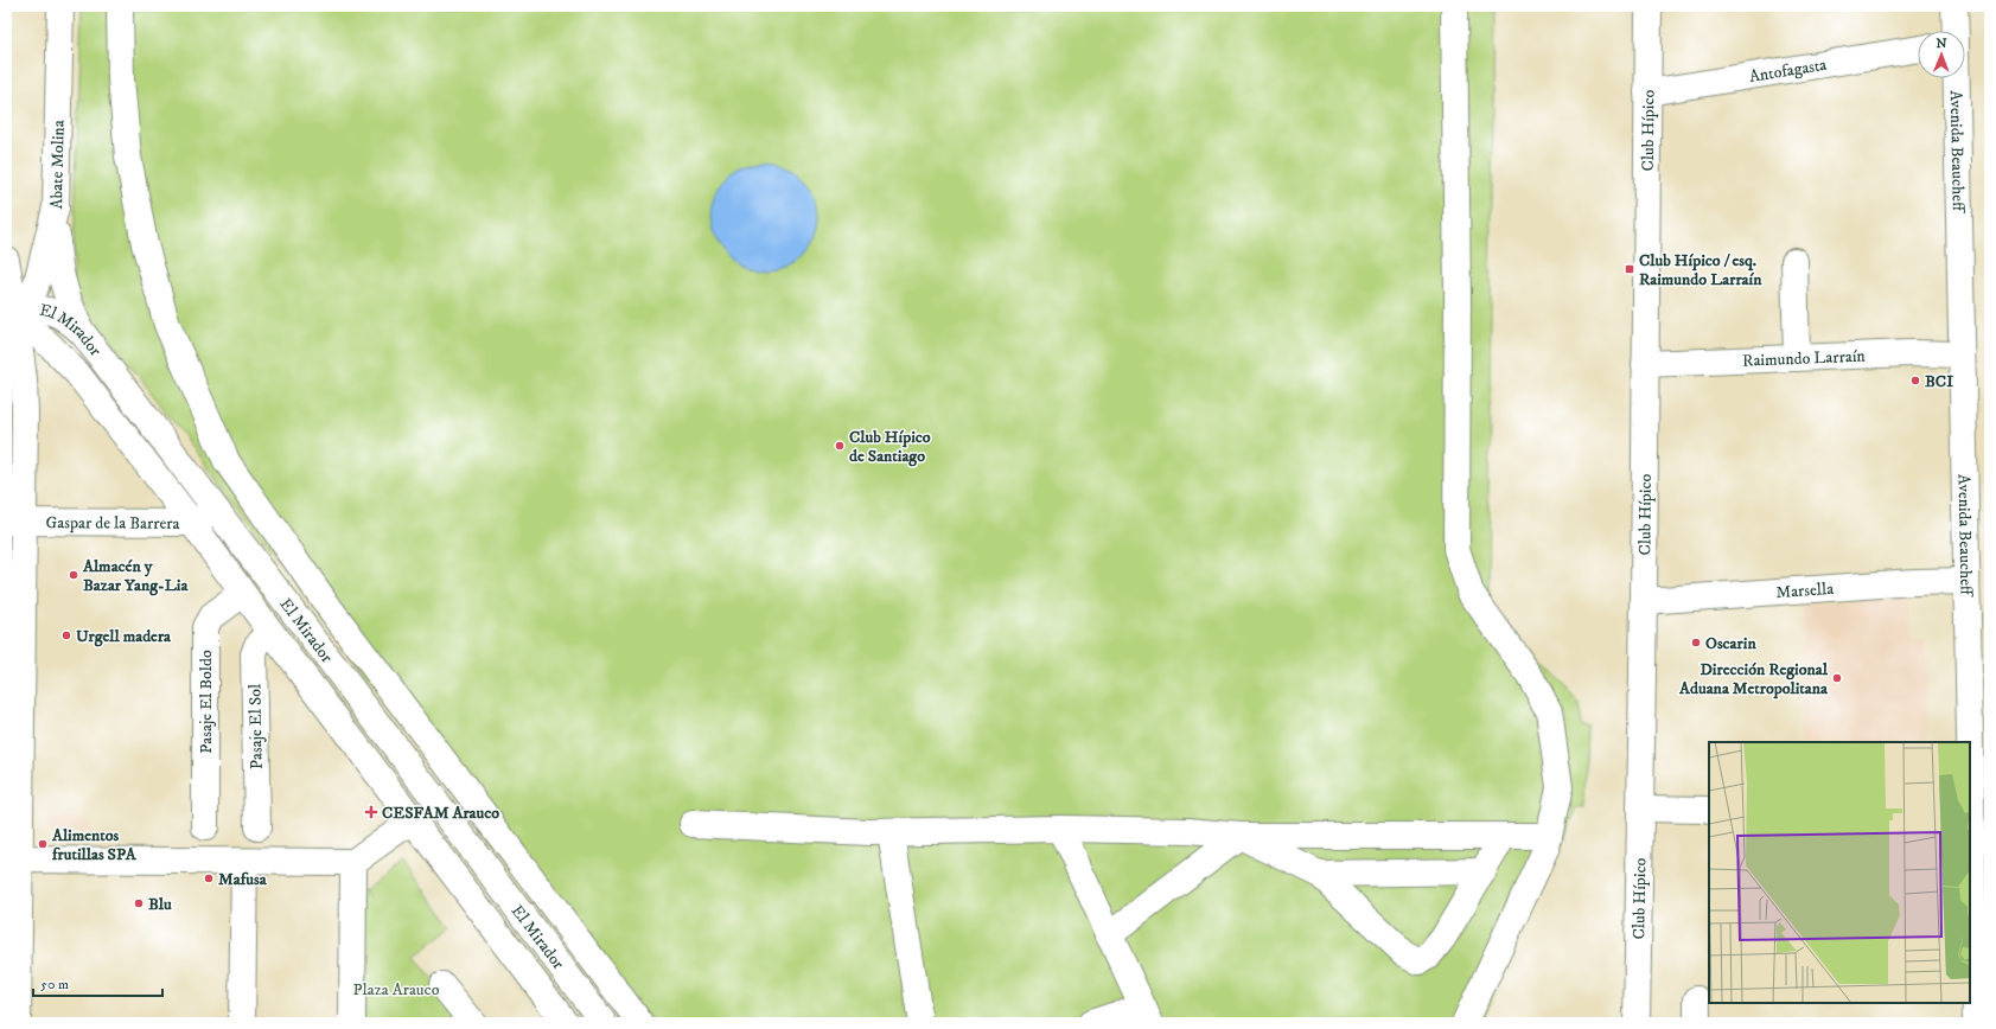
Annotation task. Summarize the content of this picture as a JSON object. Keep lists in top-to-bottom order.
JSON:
{
  "streets": {
    "main road": [
      "Antofagasta",
      "Club Hípico",
      "Avenida Beaucheff",
      "Abate Molina",
      "El Mirador",
      "Raimundo Larraín",
      "Gaspar de la Barrera",
      "Marsella",
      "Pasaje El Boldo",
      "Pasaje El Sol"
    ]
  },
  "crossings": [
    ["Antofagasta", "Club Hípico"],
    ["Club Hípico", "Raimundo Larraín"],
    ["Club Hípico", "Marsella"],
    ["Avenida Beaucheff", "Raimundo Larraín"],
    ["Avenida Beaucheff", "Marsella"],
    ["Abate Molina", "El Mirador"],
    ["El Mirador", "Gaspar de la Barrera"],
    ["El Mirador", "Pasaje El Boldo"],
    ["El Mirador", "Pasaje El Sol"]
  ],
  "parks": ["Plaza Arauco"],
  "places": {
    "transit": ["Club Hípico / esq. Raimundo Larraín"],
    "other": [
      "BCI",
      "Club Hípico de Santiago",
      "Almacén y Bazar Yang-Lia",
      "Urgell madera",
      "Oscarin",
      "Dirección Regional Aduana Metropolitana",
      "Alimentos frutillas SPA",
      "Mafusa",
      "Blu"
    ],
    "health": ["CESFAM Arauco"]
  },
  "scale_bar": "50 m",
  "north": "top"
}
